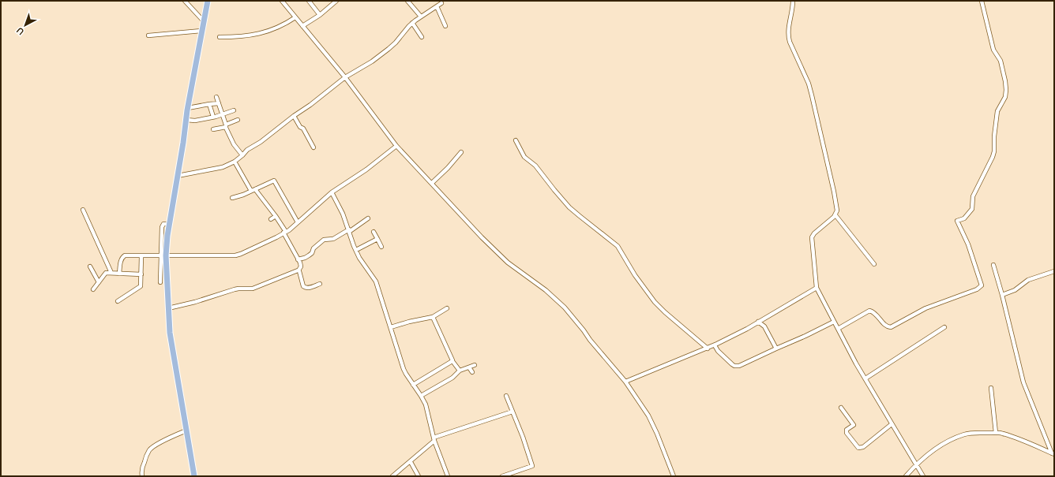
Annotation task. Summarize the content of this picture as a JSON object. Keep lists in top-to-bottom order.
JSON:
{
  "north": "bottom left"
}
